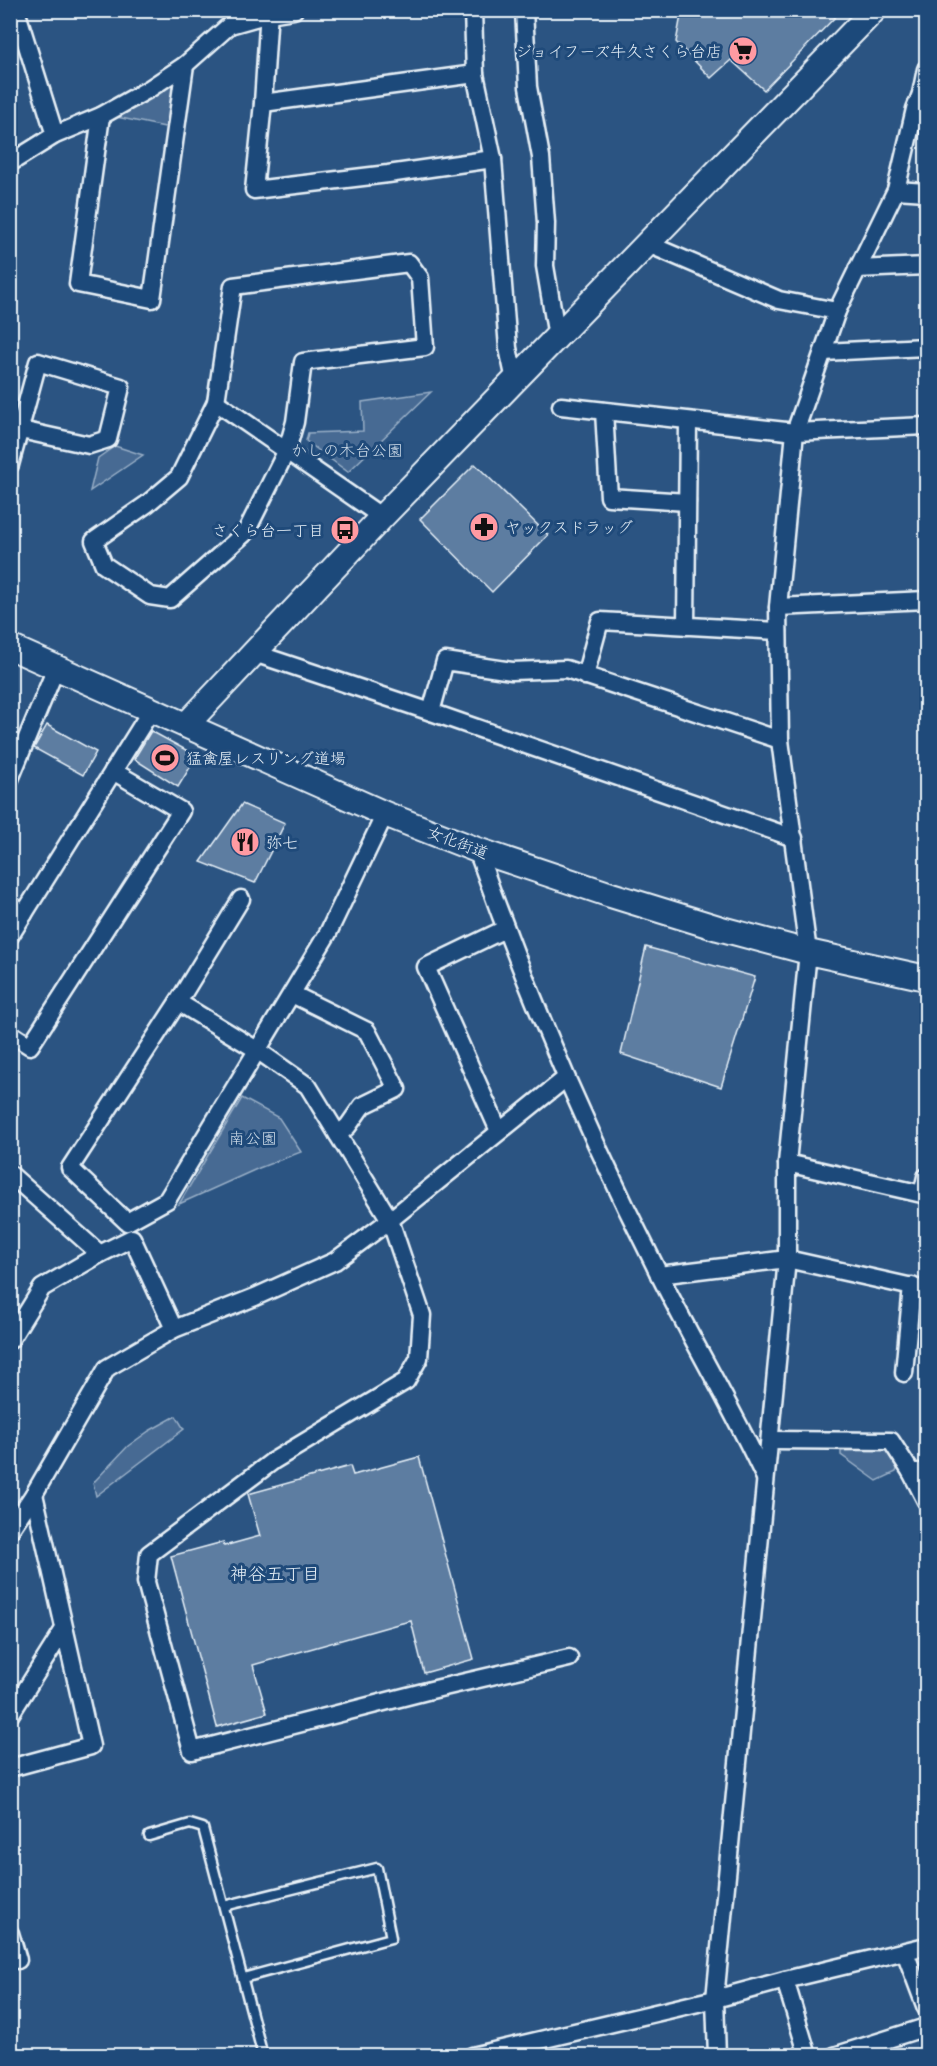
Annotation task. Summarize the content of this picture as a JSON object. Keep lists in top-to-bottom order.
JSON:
{
  "streets": {
    "street": ["女化街道"]
  },
  "districts": ["神谷五丁目"],
  "parks": ["かしの木台公園", "南公園"],
  "places": {
    "supermarket": ["ジョイフーズ牛久さくら台店"],
    "pharmacy": ["ヤックスドラッグ"],
    "bus stop": ["さくら台一丁目"],
    "sports": ["猛禽屋レスリング道場"],
    "restaurant": ["弥七"]
  }
}
